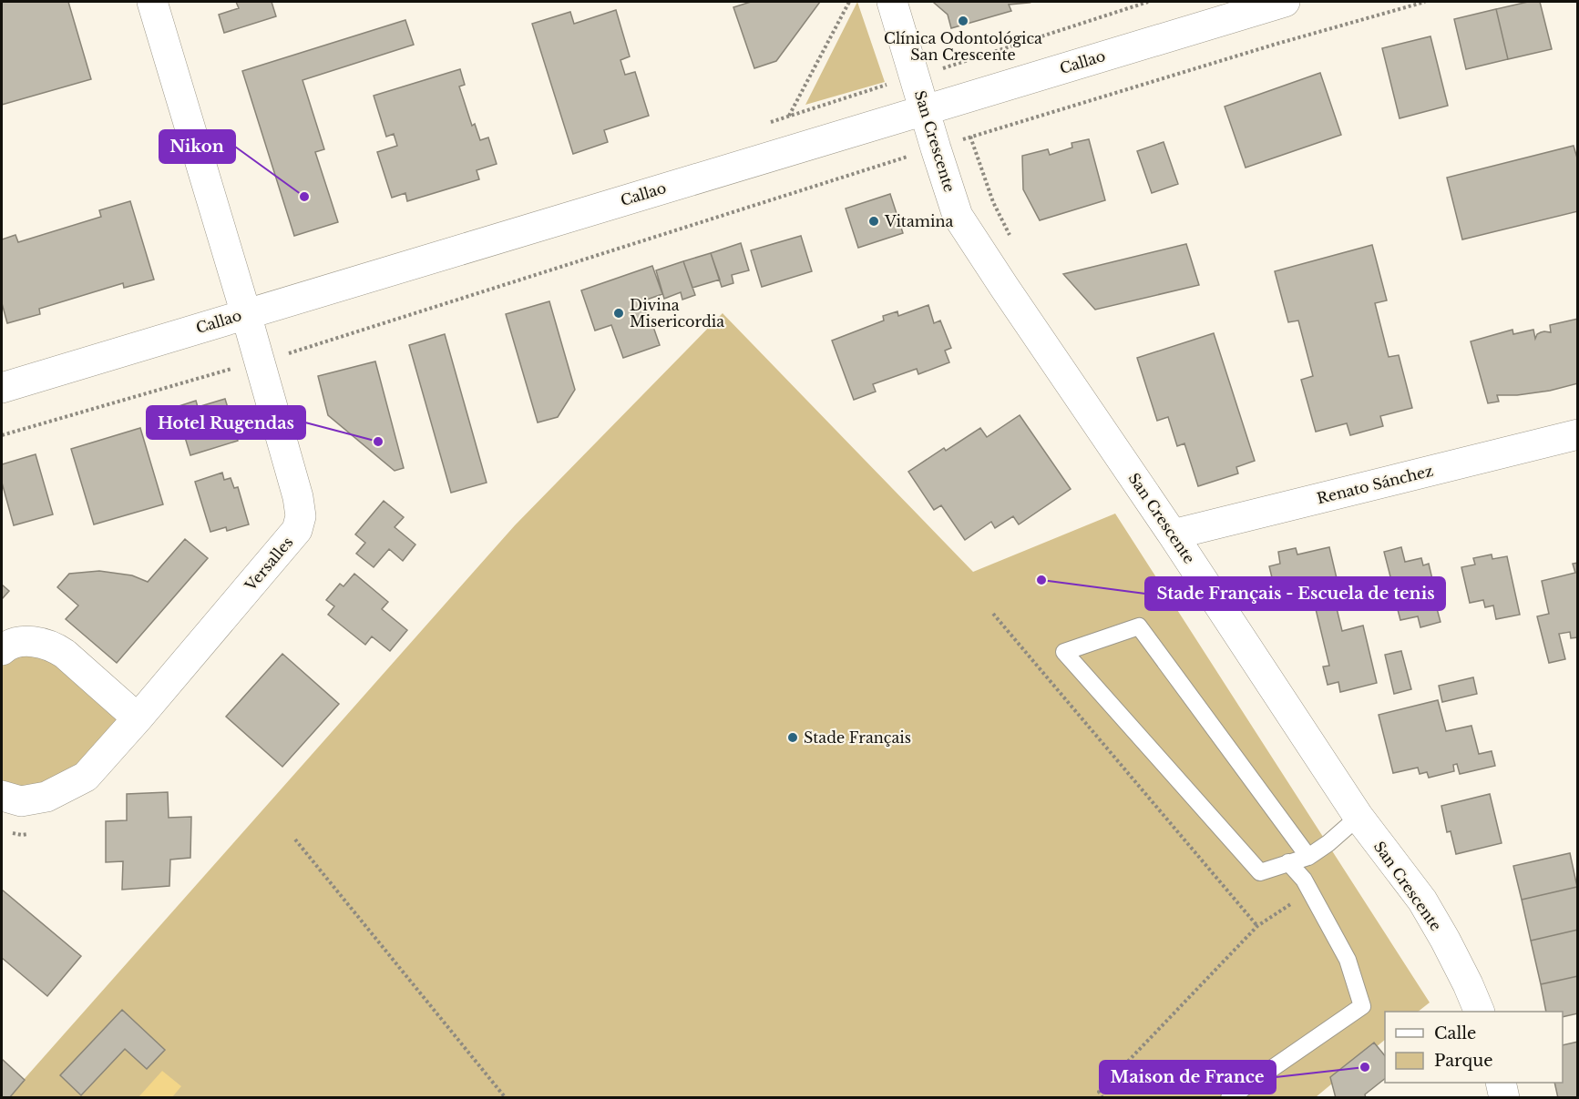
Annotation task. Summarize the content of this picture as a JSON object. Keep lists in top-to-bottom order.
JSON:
{
  "streets": {
    "street": [
      "Callao",
      "San Crescente",
      "Renato Sánchez",
      "Versalles"
    ]
  },
  "crossings": [
    ["Callao", "San Crescente"],
    ["Callao", "Versalles"],
    ["San Crescente", "Renato Sánchez"]
  ],
  "places": [
    "Clínica Odontológica San Crescente",
    "Nikon",
    "Vitamina",
    "Divina Misericordia",
    "Hotel Rugendas",
    "Stade Français - Escuela de tenis",
    "Stade Français",
    "Maison de France"
  ],
  "legend": ["Calle", "Parque"]
}
